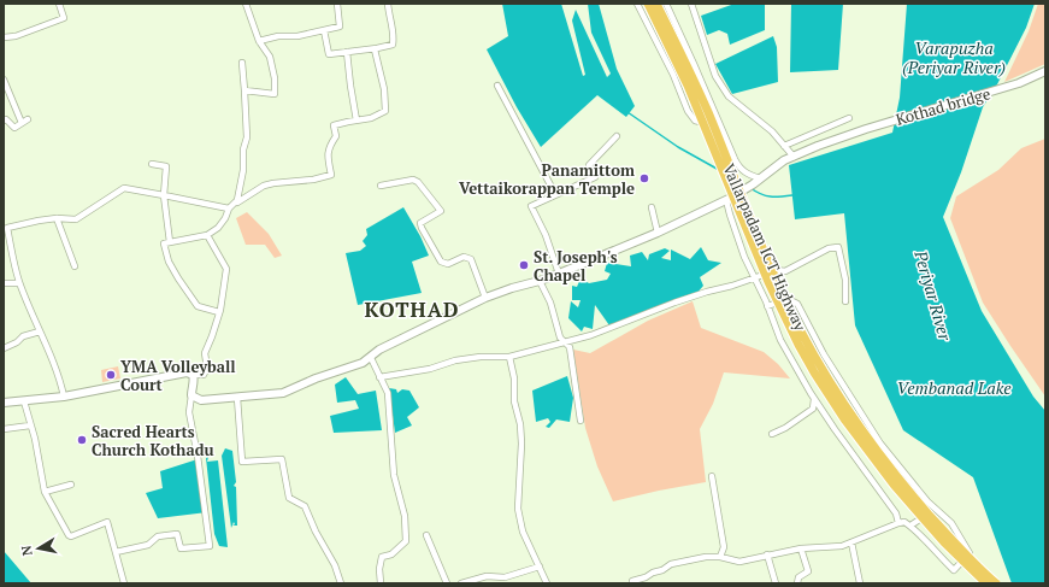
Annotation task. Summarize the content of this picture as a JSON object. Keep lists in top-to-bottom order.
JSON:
{
  "streets": {
    "highway": ["Vallarpadam ICT Highway"],
    "main road": ["Kothad bridge"]
  },
  "districts": ["KOTHAD"],
  "water": ["Varapuzha (Periyar River)", "Periyar River", "Vembanad Lake"],
  "places": [
    "Panamittom Vettaikorappan Temple",
    "St. Joseph's Chapel",
    "YMA Volleyball Court",
    "Sacred Hearts Church Kothadu"
  ],
  "north": "left"
}
